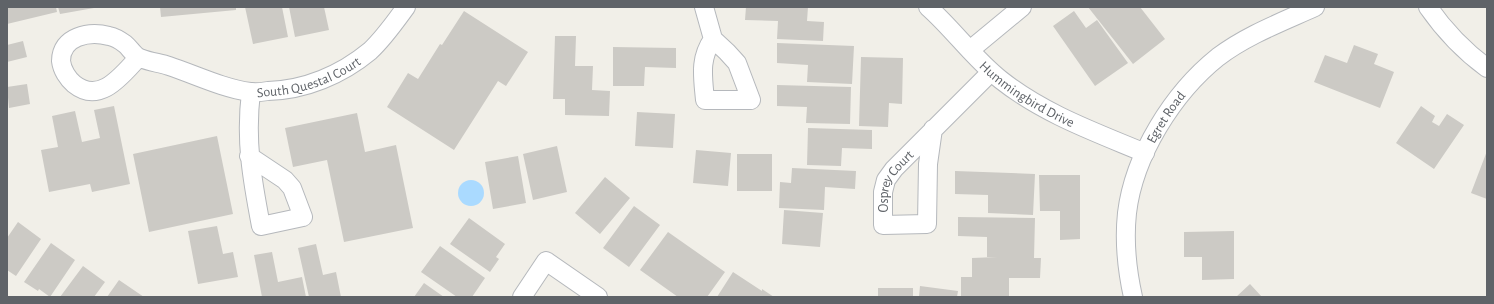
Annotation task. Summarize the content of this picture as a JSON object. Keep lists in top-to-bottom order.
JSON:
{
  "streets": {
    "street": [
      "South Questal Court",
      "Hummingbird Drive",
      "Egret Road",
      "Osprey Court"
    ]
  },
  "crossings": [
    ["Hummingbird Drive", "Egret Road"],
    ["Hummingbird Drive", "Osprey Court"]
  ]
}
